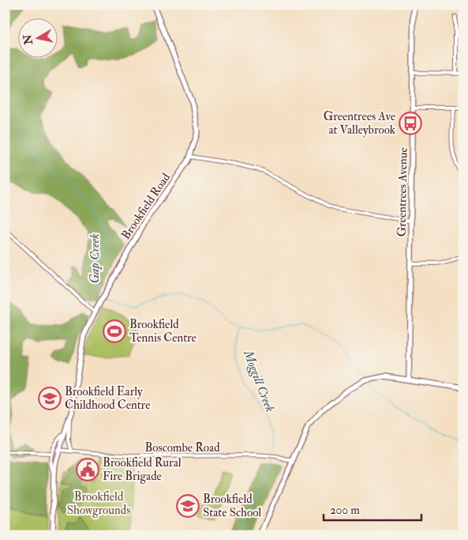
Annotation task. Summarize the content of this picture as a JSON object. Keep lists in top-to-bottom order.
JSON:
{
  "streets": {
    "main road": ["Greentrees Avenue", "Brookfield Road"],
    "street": ["Boscombe Road"]
  },
  "crossings": [
    ["Brookfield Road", "Boscombe Road"]
  ],
  "water": ["Gap Creek", "Moggill Creek"],
  "parks": ["Brookfield Showgrounds"],
  "places": {
    "bus stop": ["Greentrees Ave at Valleybrook"],
    "sports": ["Brookfield Tennis Centre"],
    "school or university": ["Brookfield Early Childhood Centre", "Brookfield State School"],
    "public building": ["Brookfield Rural Fire Brigade"]
  },
  "scale_bar": "200 m",
  "north": "left"
}
